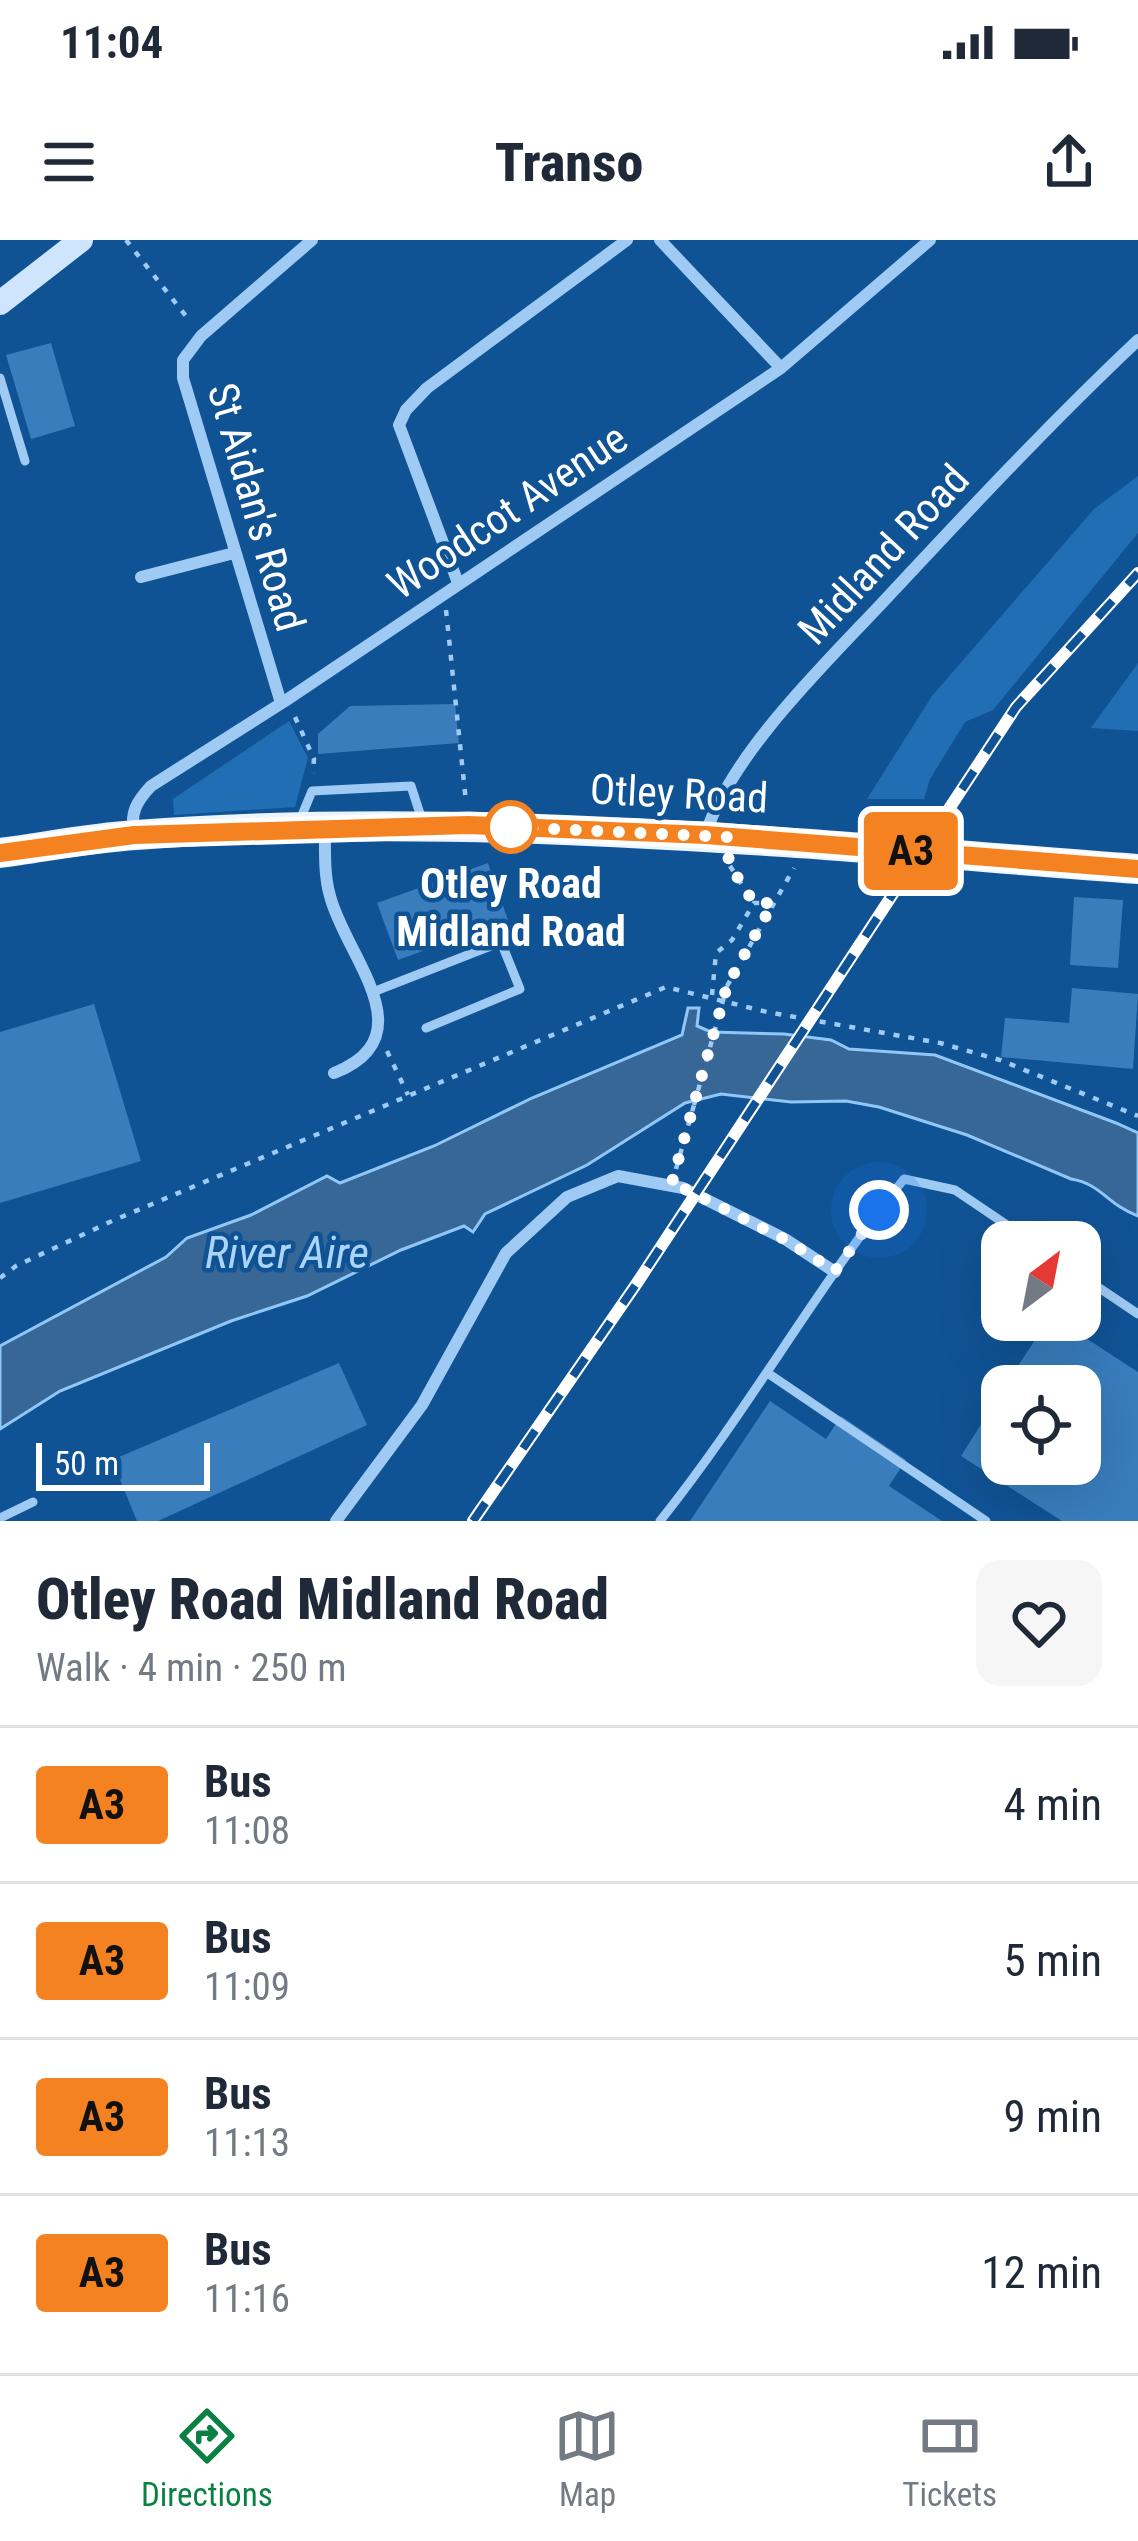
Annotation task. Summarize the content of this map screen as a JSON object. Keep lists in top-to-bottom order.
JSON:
{
  "streets": {
    "main road": ["Otley Road"],
    "street": ["St Aidan's Road", "Woodcot Avenue", "Midland Road"]
  },
  "crossings": [
    ["St Aidan's Road", "Woodcot Avenue"],
    ["Woodcot Avenue", "Otley Road"],
    ["Midland Road", "Otley Road"]
  ],
  "water": ["River Aire"],
  "places": ["Otley Road Midland Road"],
  "lines": ["bus line A3"],
  "scale_bar": "50 m",
  "north": "top right",
  "page": {
    "status": "11:04",
    "header": "Transo",
    "on_map": "A3",
    "scale": "50 m",
    "heading": ["Otley Road Midland Road", "Walk · 4 min · 250 m"],
    "list": [
      {
        "mark": "A3",
        "name": "Bus",
        "note": "11:08",
        "value": "4 min"
      },
      {
        "mark": "A3",
        "name": "Bus",
        "note": "11:09",
        "value": "5 min"
      },
      {
        "mark": "A3",
        "name": "Bus",
        "note": "11:13",
        "value": "9 min"
      },
      {
        "mark": "A3",
        "name": "Bus",
        "note": "11:16",
        "value": "12 min"
      }
    ],
    "tabs": ["Directions", "Map", "Tickets"]
  }
}
